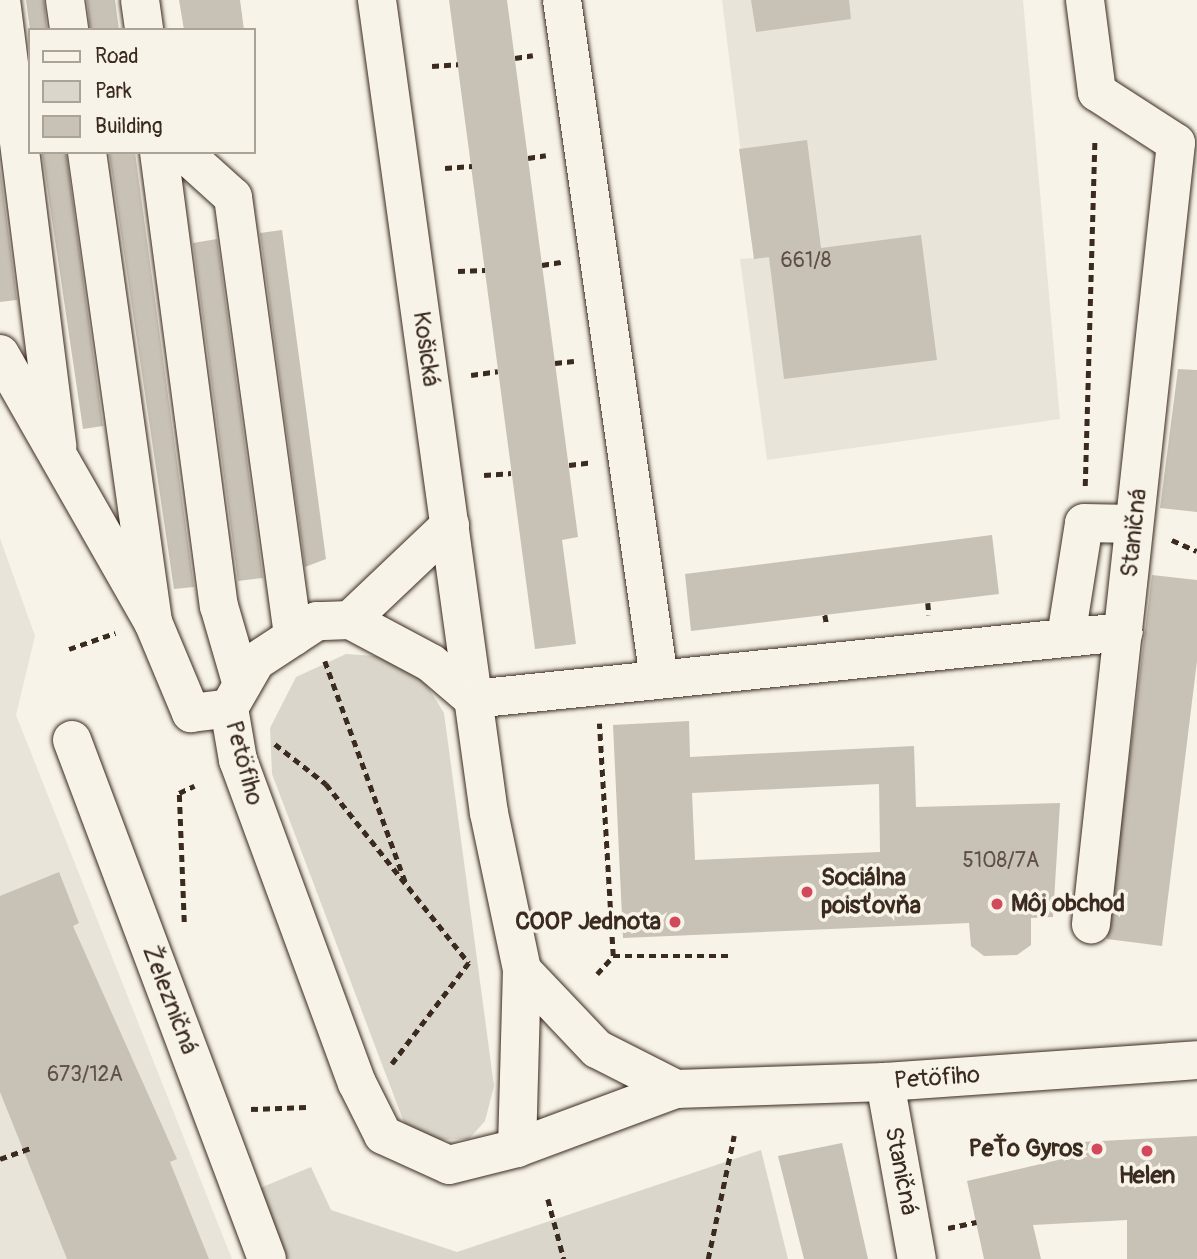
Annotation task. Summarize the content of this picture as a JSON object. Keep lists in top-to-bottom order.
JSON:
{
  "streets": {
    "street": [
      "Košická",
      "Staničná",
      "Petöfiho",
      "Železničná"
    ]
  },
  "crossings": [
    ["Staničná", "Petöfiho"]
  ],
  "places": [
    "Sociálna poisťovňa",
    "Môj obchod",
    "COOP Jednota",
    "PeŤo Gyros",
    "Helen"
  ],
  "house_numbers": ["661/8", "5108/7A", "673/12A"],
  "legend": ["Road", "Park", "Building"]
}
